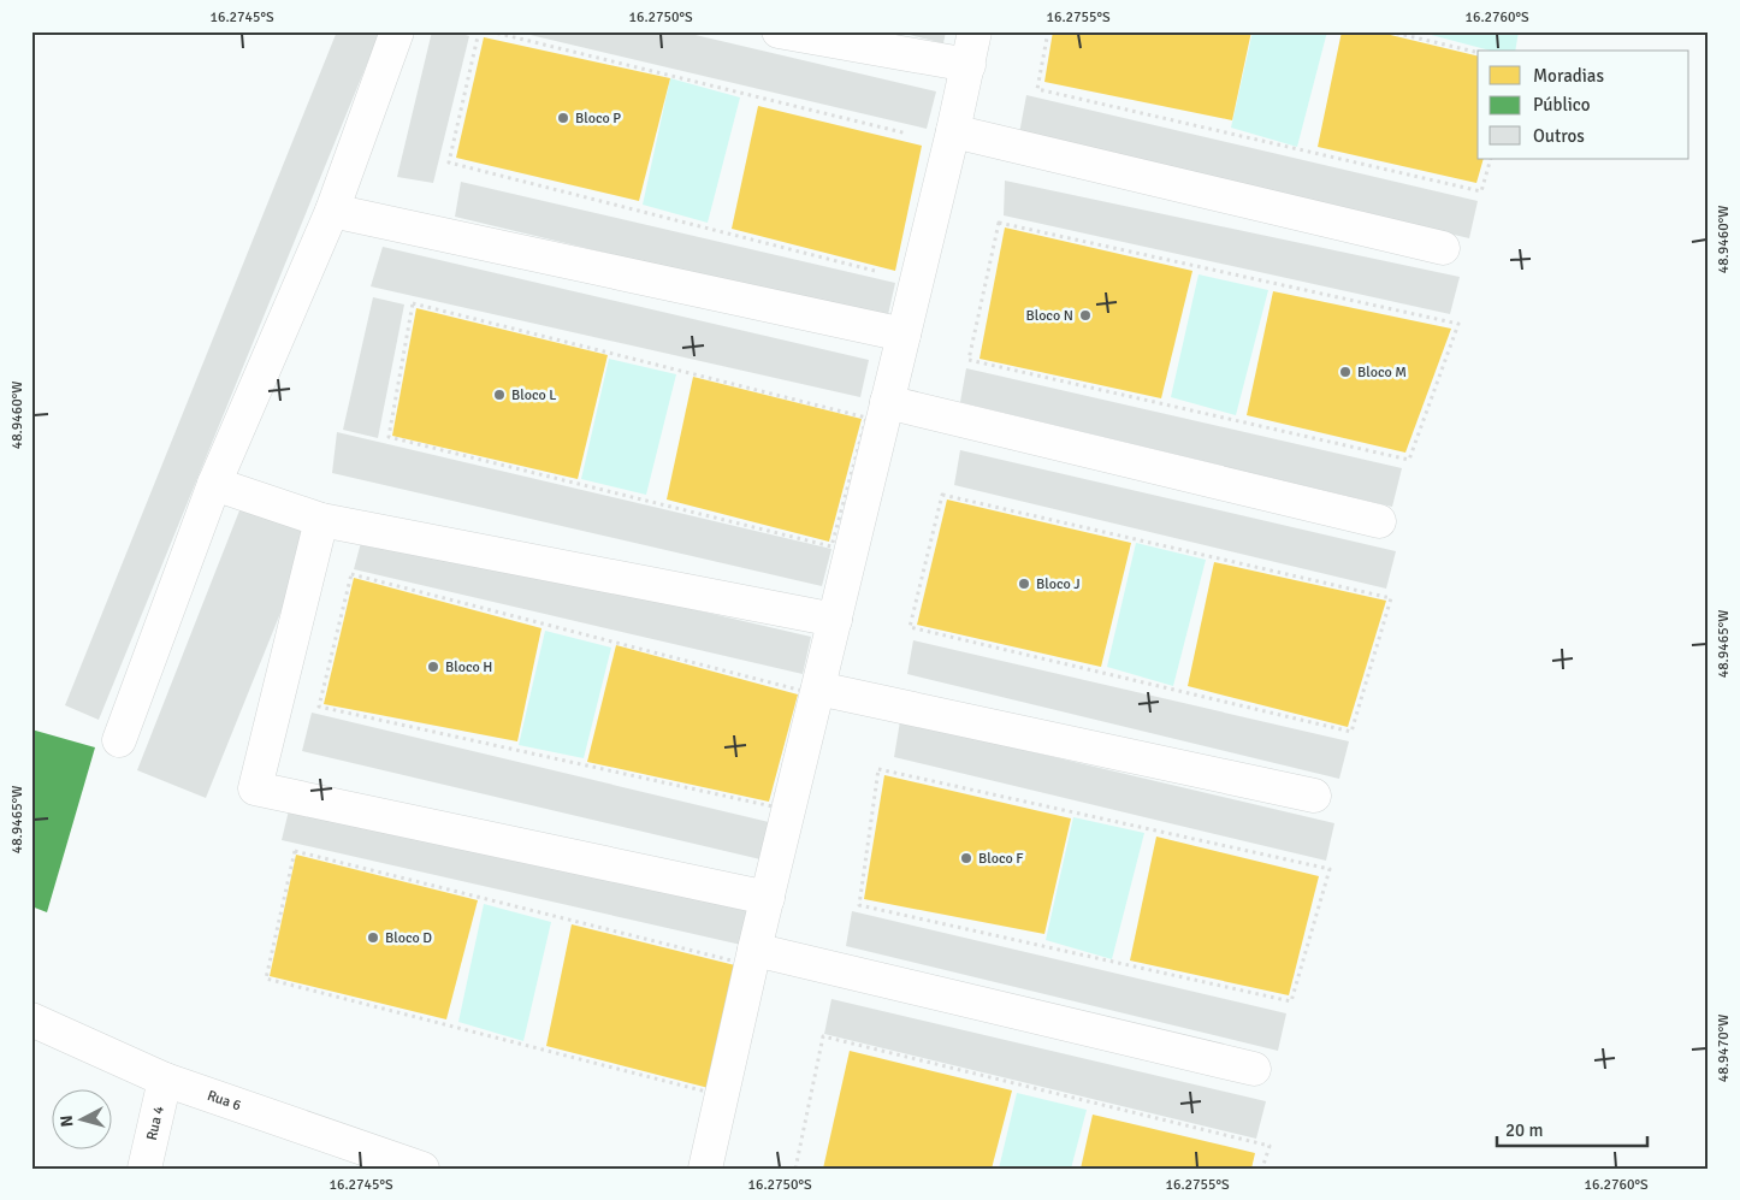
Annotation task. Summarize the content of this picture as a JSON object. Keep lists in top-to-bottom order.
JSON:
{
  "streets": {
    "street": ["Rua 6", "Rua 4"]
  },
  "crossings": [
    ["Rua 6", "Rua 4"]
  ],
  "places": [
    "Bloco P",
    "Bloco N",
    "Bloco M",
    "Bloco L",
    "Bloco J",
    "Bloco H",
    "Bloco F",
    "Bloco D"
  ],
  "legend": ["Moradias", "Público", "Outros"],
  "scale_bar": "20 m",
  "north": "left",
  "coordinates": [
    "16.2745°S",
    "16.2750°S",
    "16.2755°S",
    "16.2760°S",
    "48.9460°W",
    "48.9465°W",
    "48.9470°W"
  ]
}
